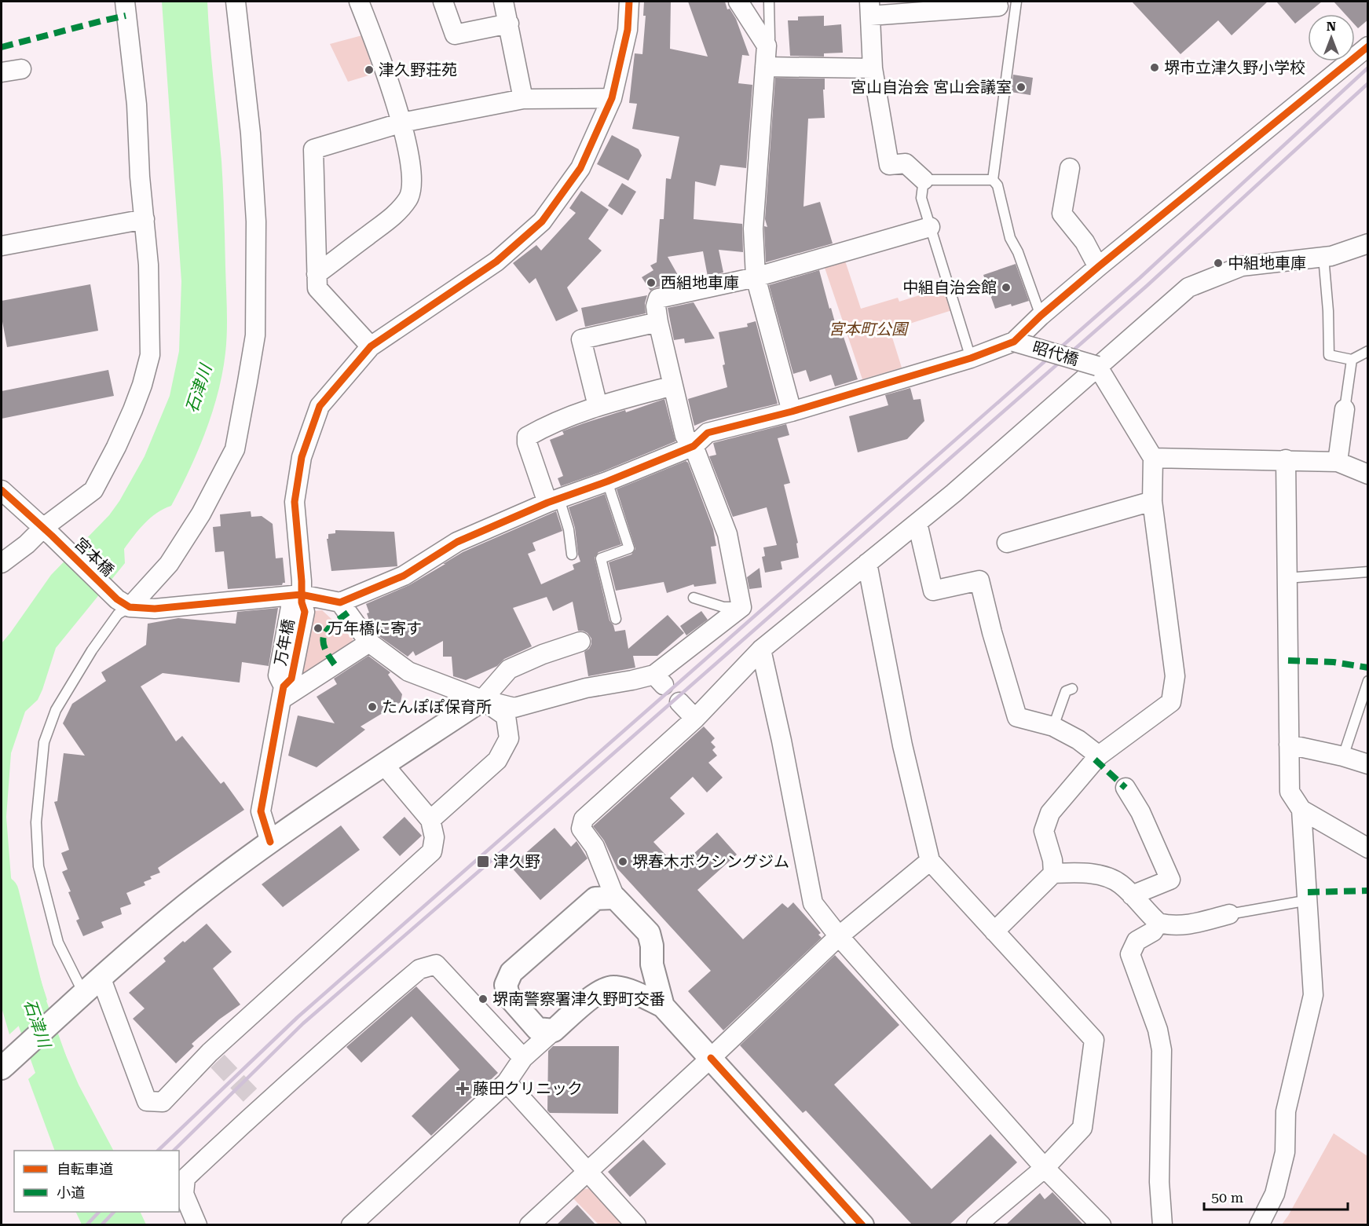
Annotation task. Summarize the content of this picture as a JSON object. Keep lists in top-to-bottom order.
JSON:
{
  "streets": {
    "street": ["昭代橋", "宮本橋"],
    "cycle path": ["万年橋"]
  },
  "water": ["石津川"],
  "parks": ["宮本町公園"],
  "places": {
    "other": [
      "堺市立津久野小学校",
      "津久野荘苑",
      "宮山自治会 宮山会議室",
      "中組地車庫",
      "西組地車庫",
      "中組自治会館",
      "万年橋に寄す",
      "たんぽぽ保育所",
      "堺春木ボクシングジム",
      "堺南警察署津久野町交番"
    ],
    "transit": ["津久野"],
    "health": ["藤田クリニック"]
  },
  "legend": ["自転車道", "小道"],
  "scale_bar": "50 m",
  "north": "top"
}
